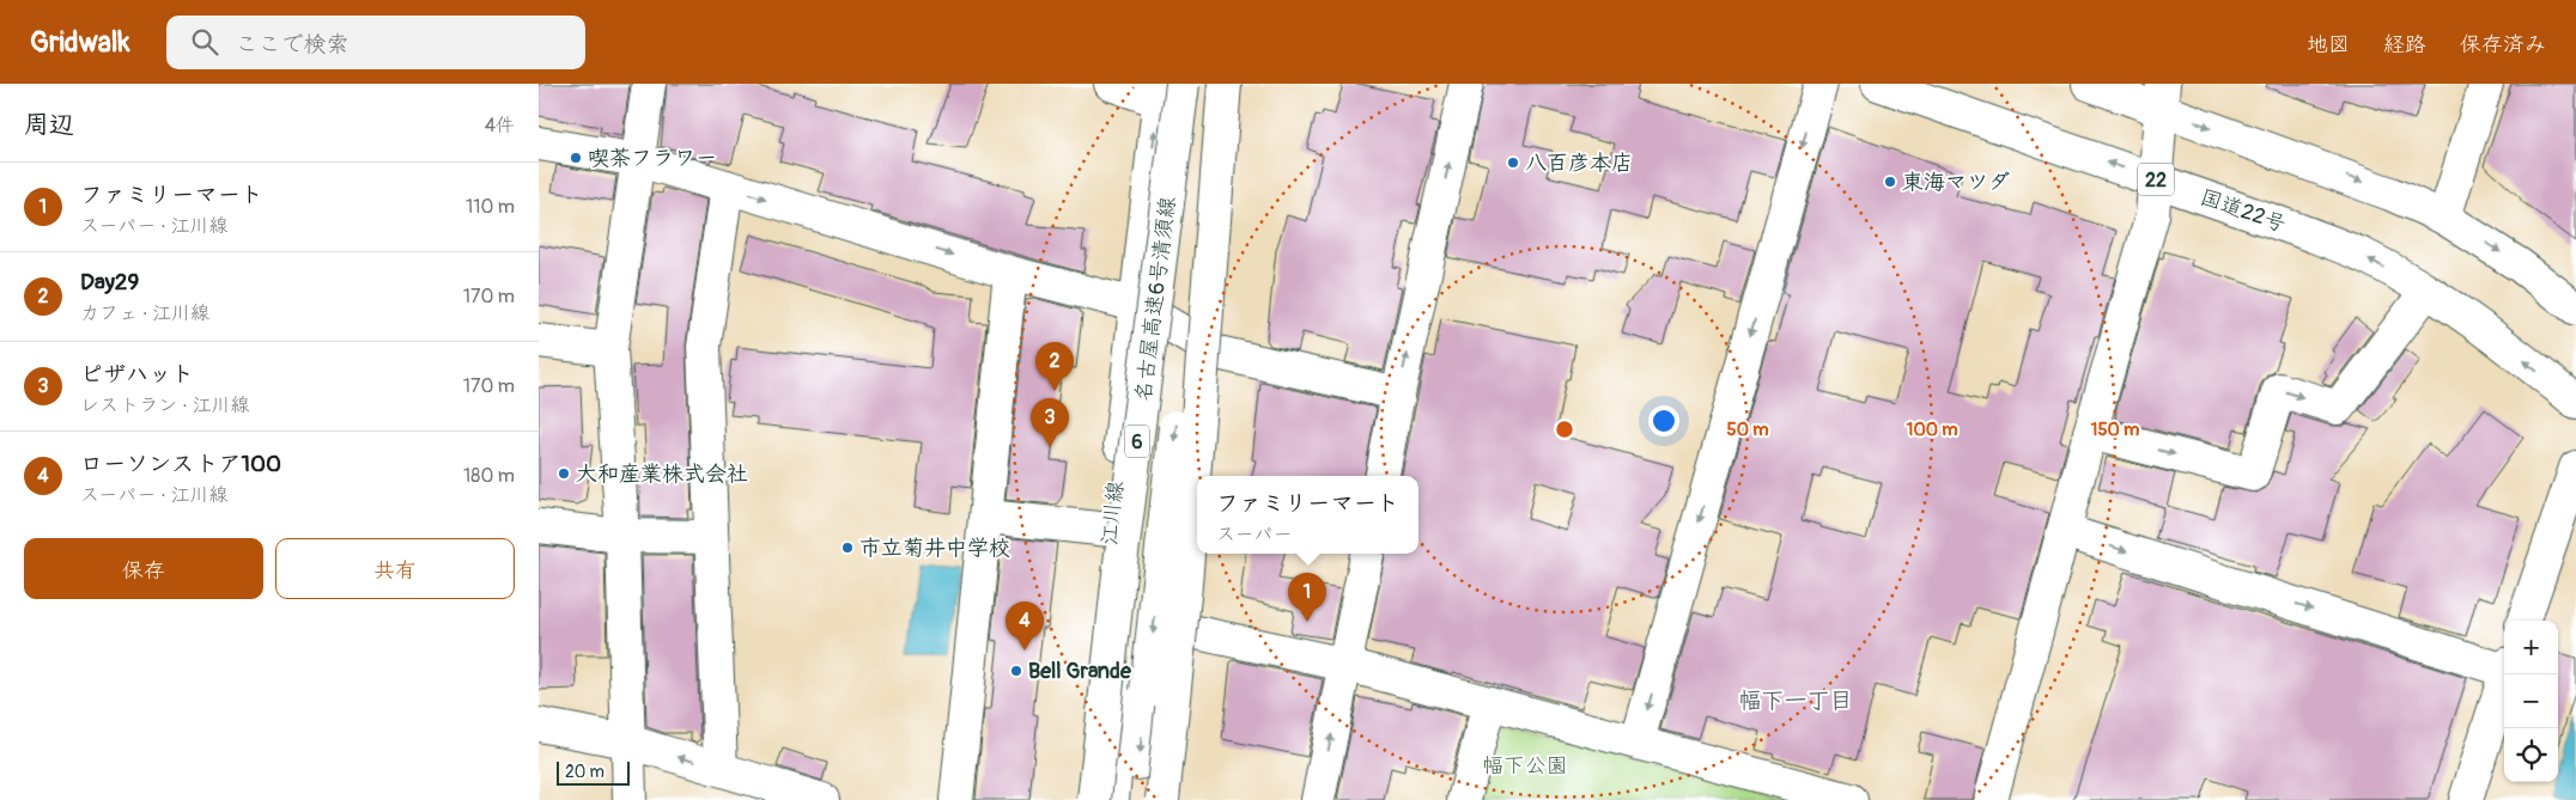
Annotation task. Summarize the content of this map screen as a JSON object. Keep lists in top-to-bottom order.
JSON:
{
  "streets": {
    "main road": [
      "22",
      "国道22号",
      "名古屋高速6号清須線",
      "6",
      "江川線"
    ]
  },
  "crossings": [
    ["名古屋高速6号清須線", "江川線"]
  ],
  "districts": ["幅下一丁目"],
  "parks": ["幅下公園"],
  "places": [
    "喫茶フラワー",
    "八百彦本店",
    "東海マツダ",
    "大和産業株式会社",
    "市立菊井中学校",
    "Bell Grande"
  ],
  "scale_bar": "20 m",
  "page": {
    "header": "Gridwalk",
    "search": "ここで検索",
    "nav": ["地図", "経路", "保存済み"],
    "heading": ["周辺", "4件"],
    "list": [
      {
        "mark": "1",
        "name": "ファミリーマート",
        "note": "スーパー · 江川線",
        "value": "110 m"
      },
      {
        "mark": "2",
        "name": "Day29",
        "note": "カフェ · 江川線",
        "value": "170 m"
      },
      {
        "mark": "3",
        "name": "ピザハット",
        "note": "レストラン · 江川線",
        "value": "170 m"
      },
      {
        "mark": "4",
        "name": "ローソンストア100",
        "note": "スーパー · 江川線",
        "value": "180 m"
      }
    ],
    "pins": [
      "2",
      "3",
      "1",
      "4"
    ],
    "popup": ["ファミリーマート", "スーパー"],
    "buttons": ["保存", "共有"],
    "map_buttons": ["+", "−"],
    "scale": "20 m"
  },
  "rings": ["50 m", "100 m", "150 m"]
}
